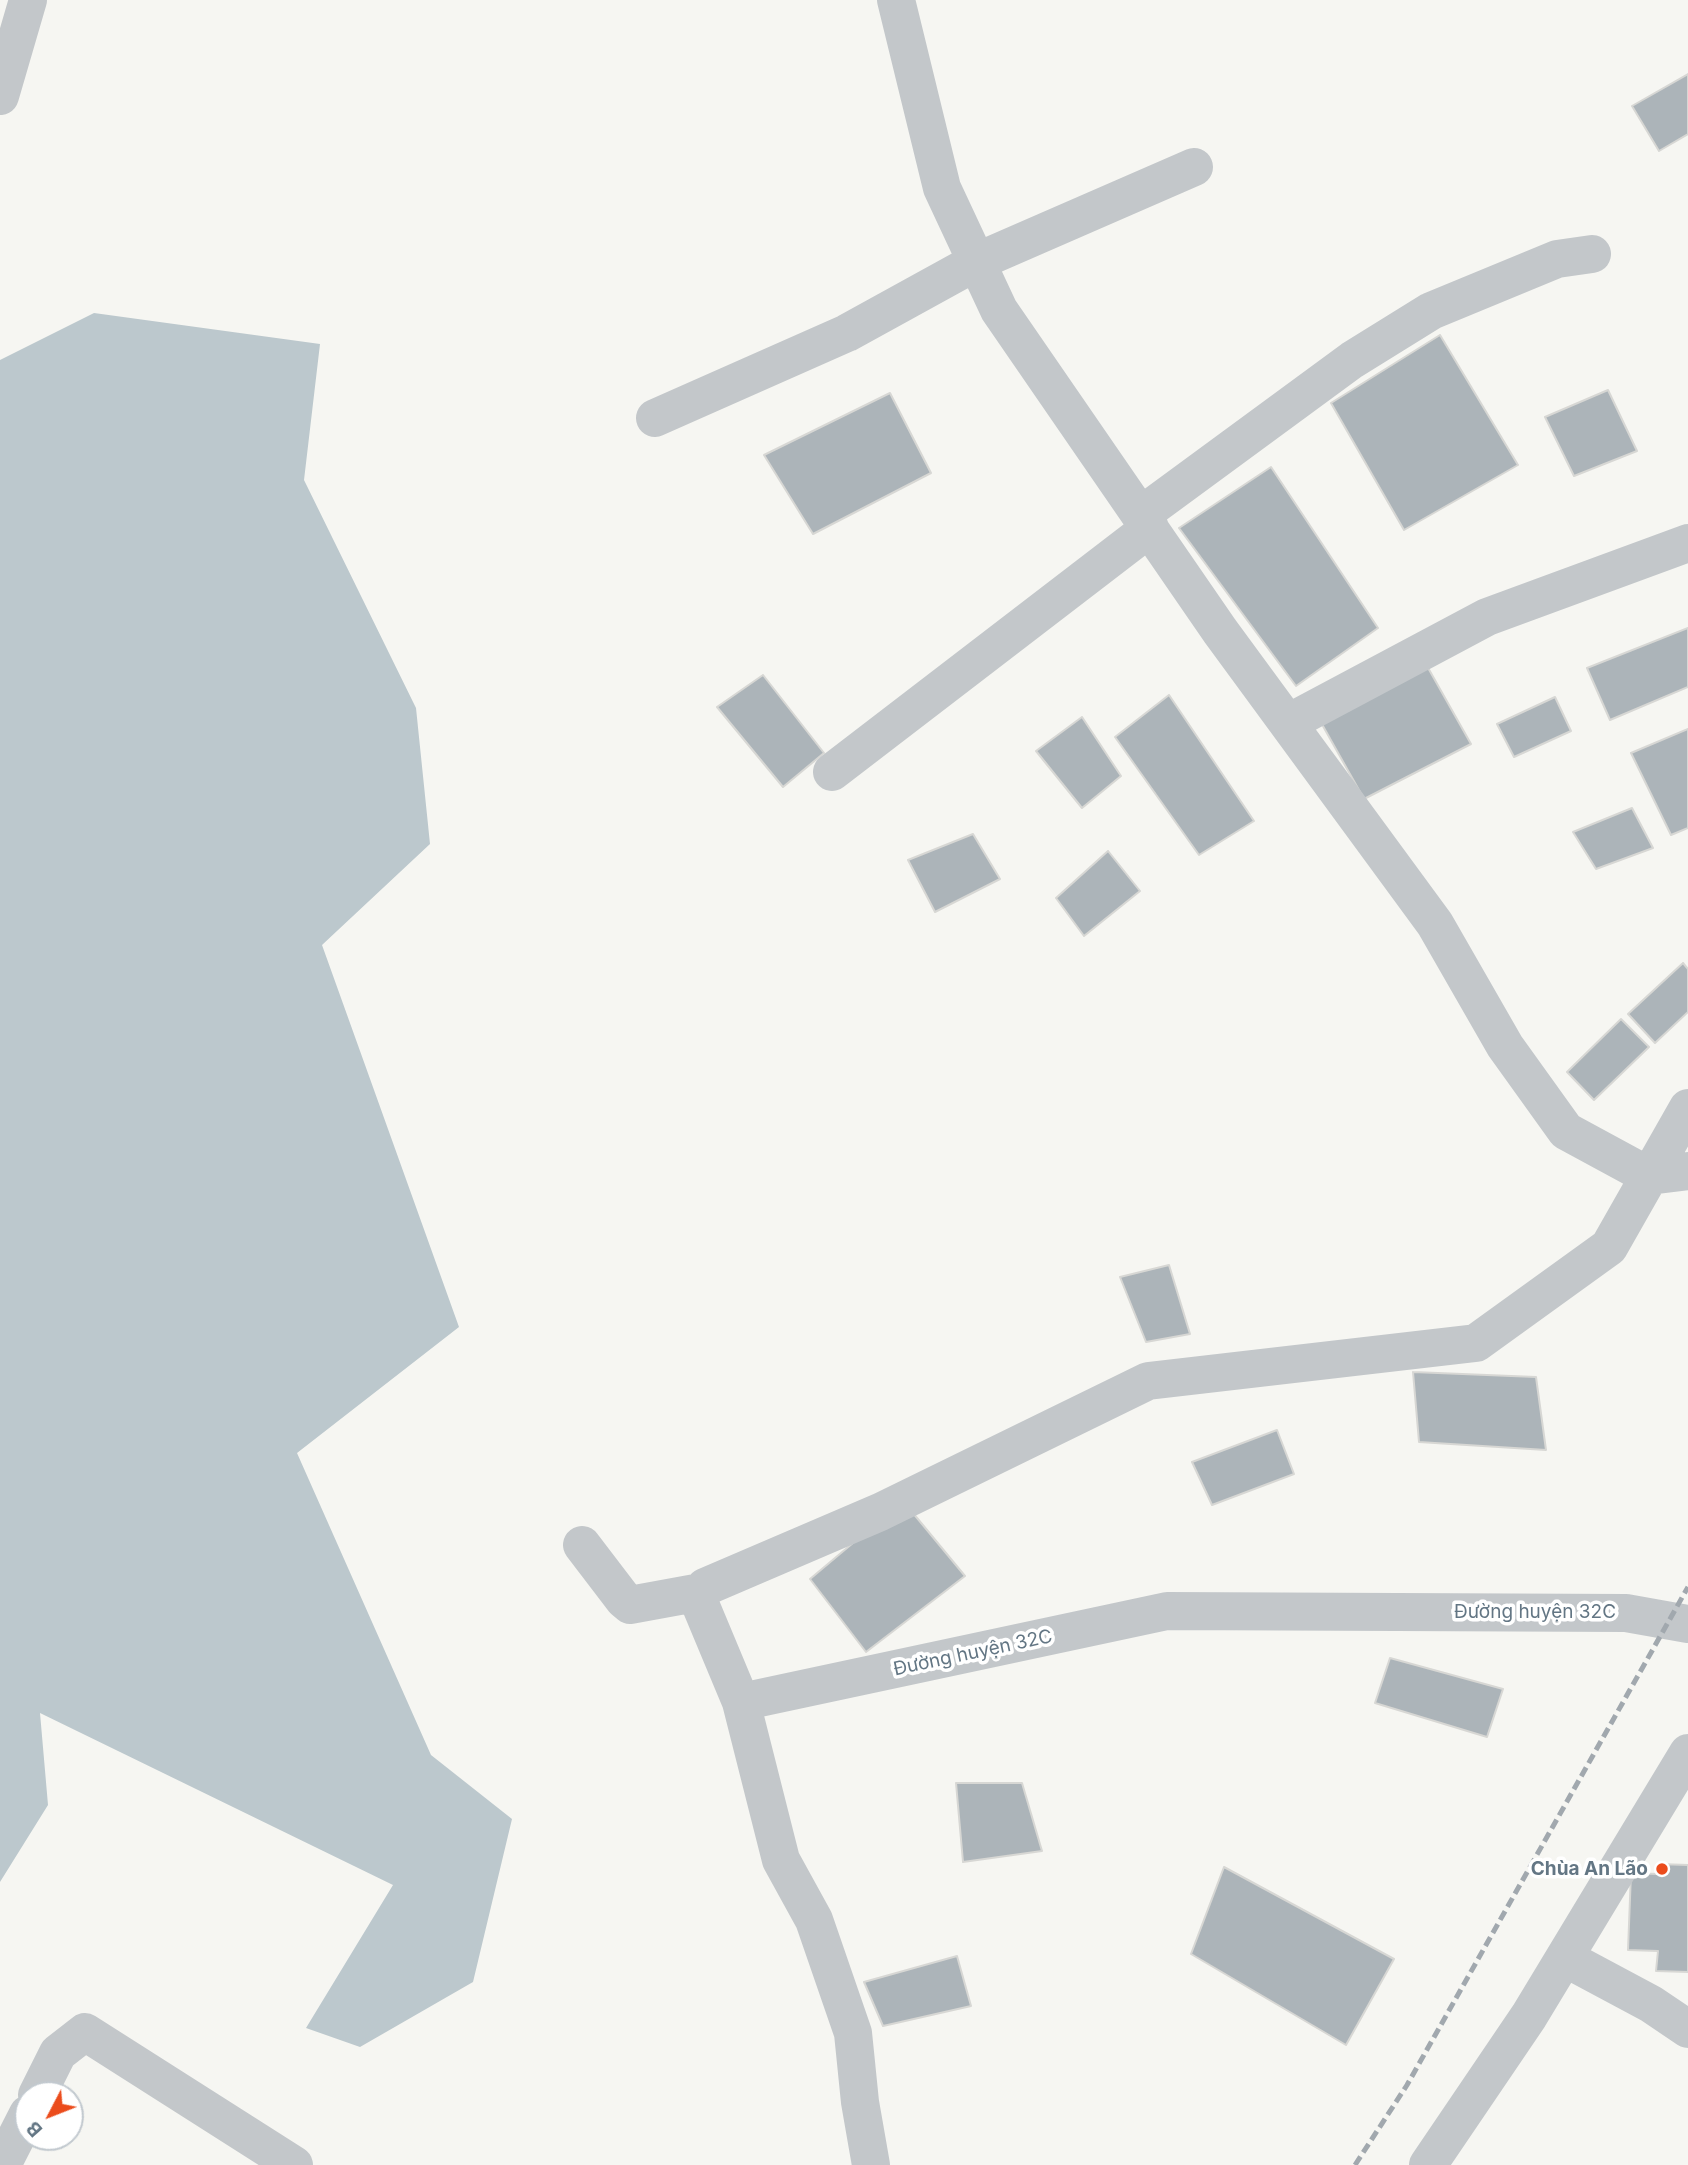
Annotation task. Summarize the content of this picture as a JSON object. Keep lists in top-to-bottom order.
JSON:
{
  "streets": {
    "street": ["Đường huyện 32C"]
  },
  "places": ["Chùa An Lão"],
  "north": "bottom left"
}
